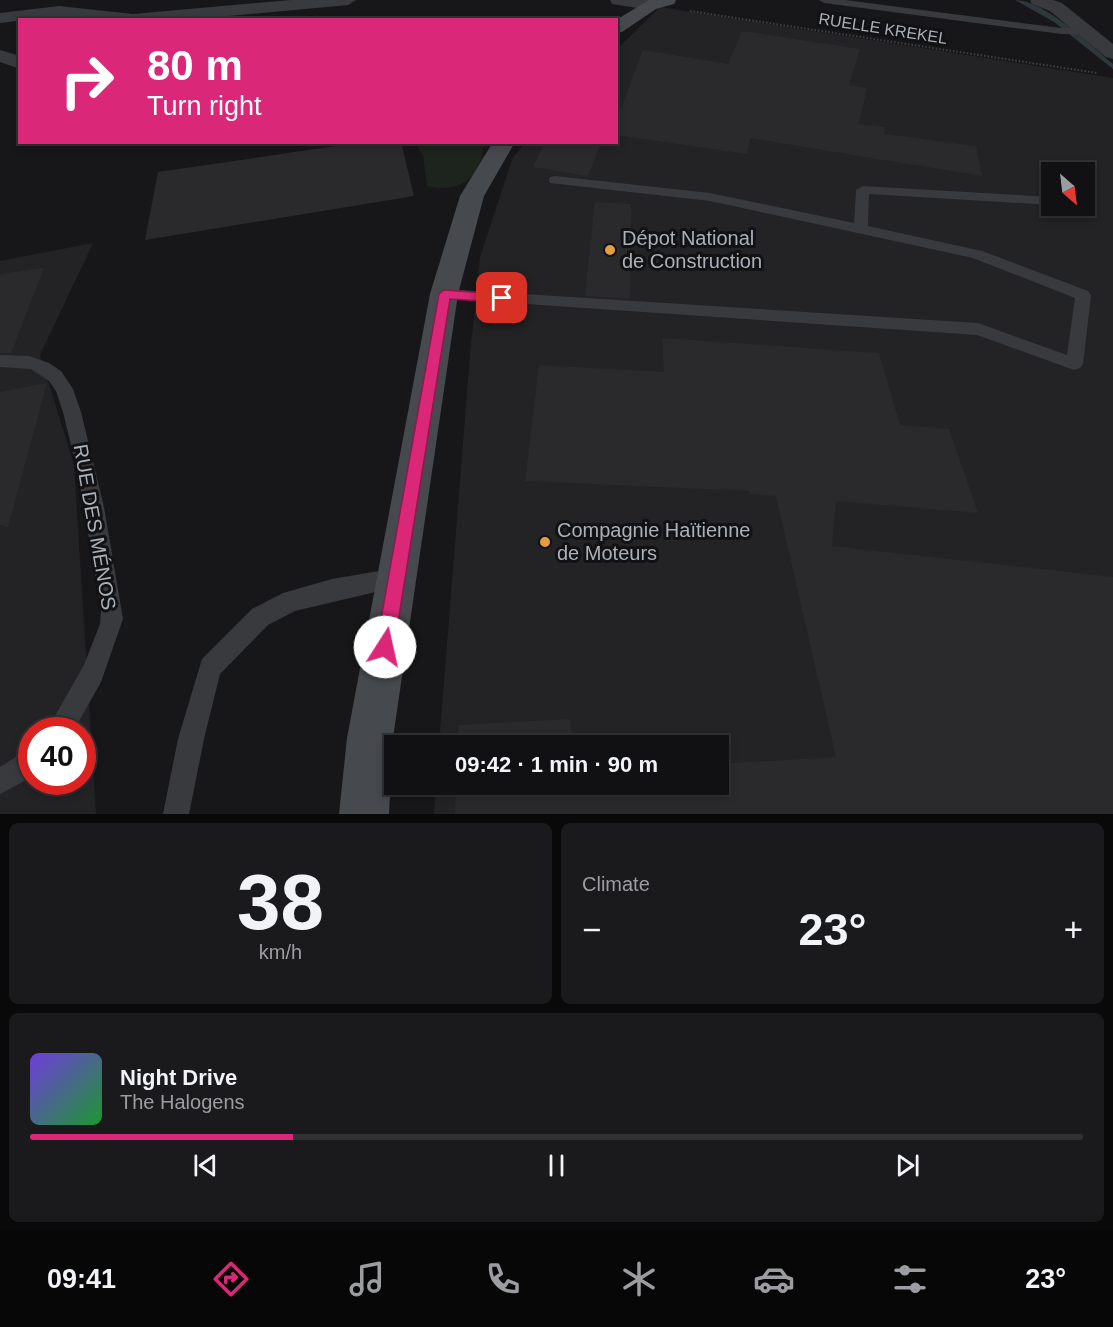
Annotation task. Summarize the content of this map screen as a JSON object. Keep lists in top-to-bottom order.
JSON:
{
  "streets": {
    "lane": ["RUE DES MÉNOS"],
    "path": ["RUELLE KREKEL"]
  },
  "places": ["Dépot National de Construction", "Compagnie Haïtienne de Moteurs"],
  "north": "bottom right",
  "page": {
    "turn": ["80 m", "Turn right"],
    "limit": "40",
    "trip": "09:42 · 1 min · 90 m",
    "tile": [
      ["38", "km/h"],
      "Climate"
    ],
    "heat": ["−", "23°", "+"],
    "song": ["Night Drive", "The Halogens"],
    "tabs": ["09:41", "23°"]
  }
}
